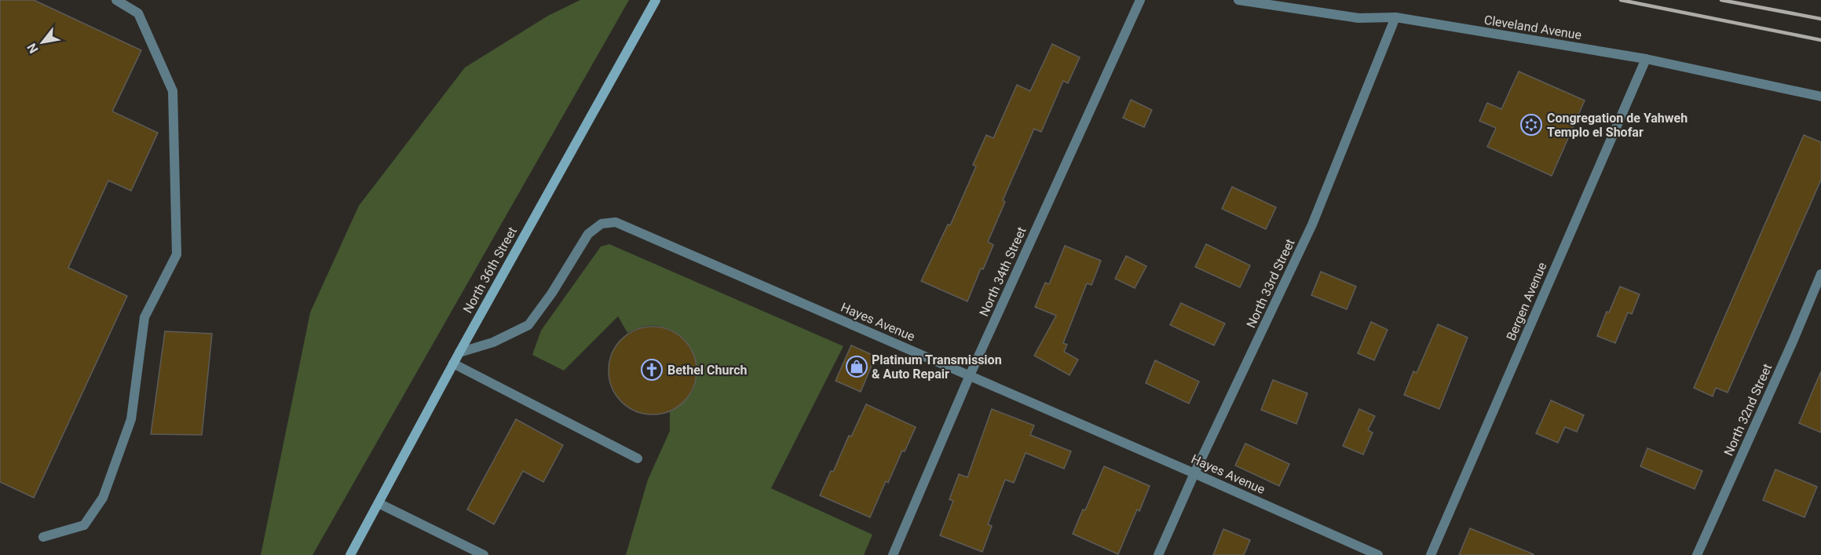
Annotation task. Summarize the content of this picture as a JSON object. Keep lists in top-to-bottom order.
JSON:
{
  "streets": {
    "street": [
      "Cleveland Avenue",
      "North 36th Street",
      "North 34th Street",
      "North 33rd Street",
      "Bergen Avenue",
      "Hayes Avenue",
      "North 32nd Street"
    ]
  },
  "crossings": [
    ["Cleveland Avenue", "North 33rd Street"],
    ["Cleveland Avenue", "Bergen Avenue"],
    ["North 36th Street", "Hayes Avenue"],
    ["North 34th Street", "Hayes Avenue"],
    ["North 33rd Street", "Hayes Avenue"]
  ],
  "places": {
    "synagogue": ["Congregation de Yahweh Templo el Shofar"],
    "shop": ["Platinum Transmission & Auto Repair"],
    "church": ["Bethel Church"]
  },
  "north": "bottom left"
}
